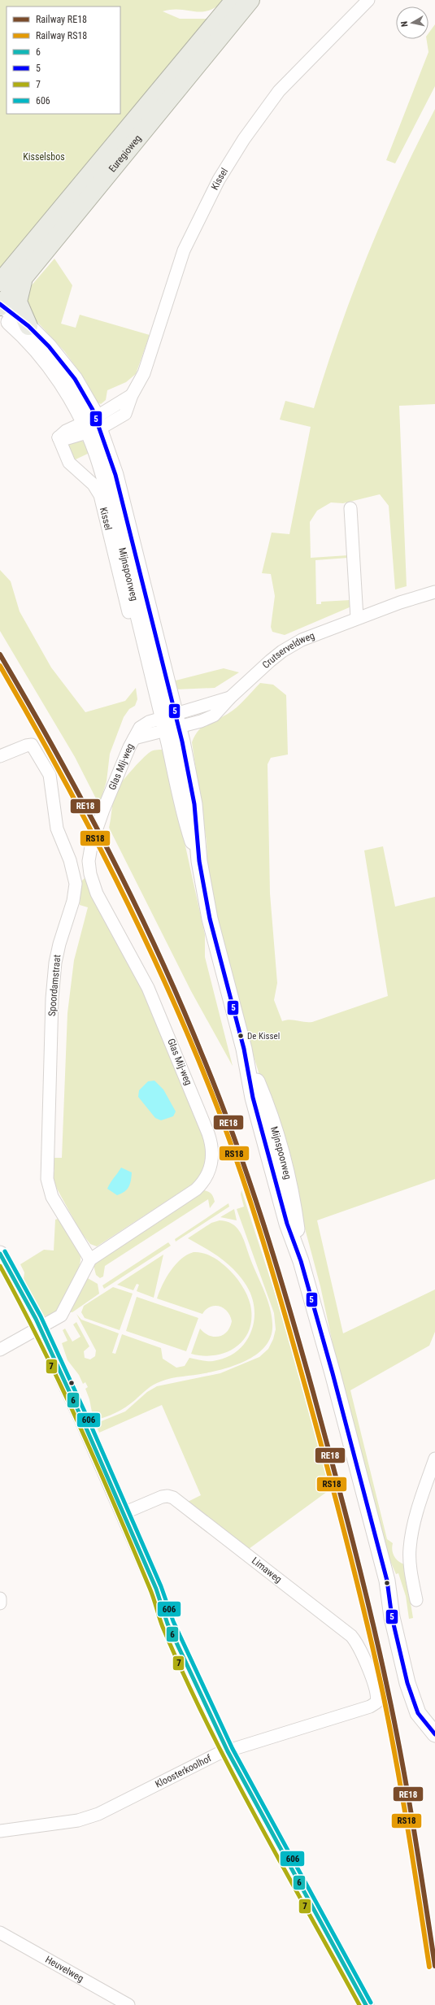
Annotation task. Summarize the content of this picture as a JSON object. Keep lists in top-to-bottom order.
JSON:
{
  "streets": {
    "main road": ["Euregioweg"],
    "street": [
      "Kissel",
      "Mijnspoorweg",
      "Crutserveldweg",
      "Glas Mij-weg",
      "Spoordamstraat",
      "Limaweg",
      "Kloosterkoolhof",
      "Heuvelweg"
    ]
  },
  "crossings": [
    ["Euregioweg", "Mijnspoorweg"],
    ["Kissel", "Mijnspoorweg"],
    ["Mijnspoorweg", "Crutserveldweg"],
    ["Mijnspoorweg", "Glas Mij-weg"],
    ["Crutserveldweg", "Glas Mij-weg"],
    ["Glas Mij-weg", "Spoordamstraat"],
    ["Limaweg", "Kloosterkoolhof"]
  ],
  "parks": ["Kisselsbos"],
  "places": ["De Kissel"],
  "lines": [
    "transit line 5",
    "rail line RE18",
    "rail line RS18",
    "transit line 606",
    "transit line 6",
    "transit line 7"
  ],
  "legend": [
    "Railway RE18",
    "Railway RS18",
    "6",
    "5",
    "7",
    "606"
  ],
  "north": "left"
}
